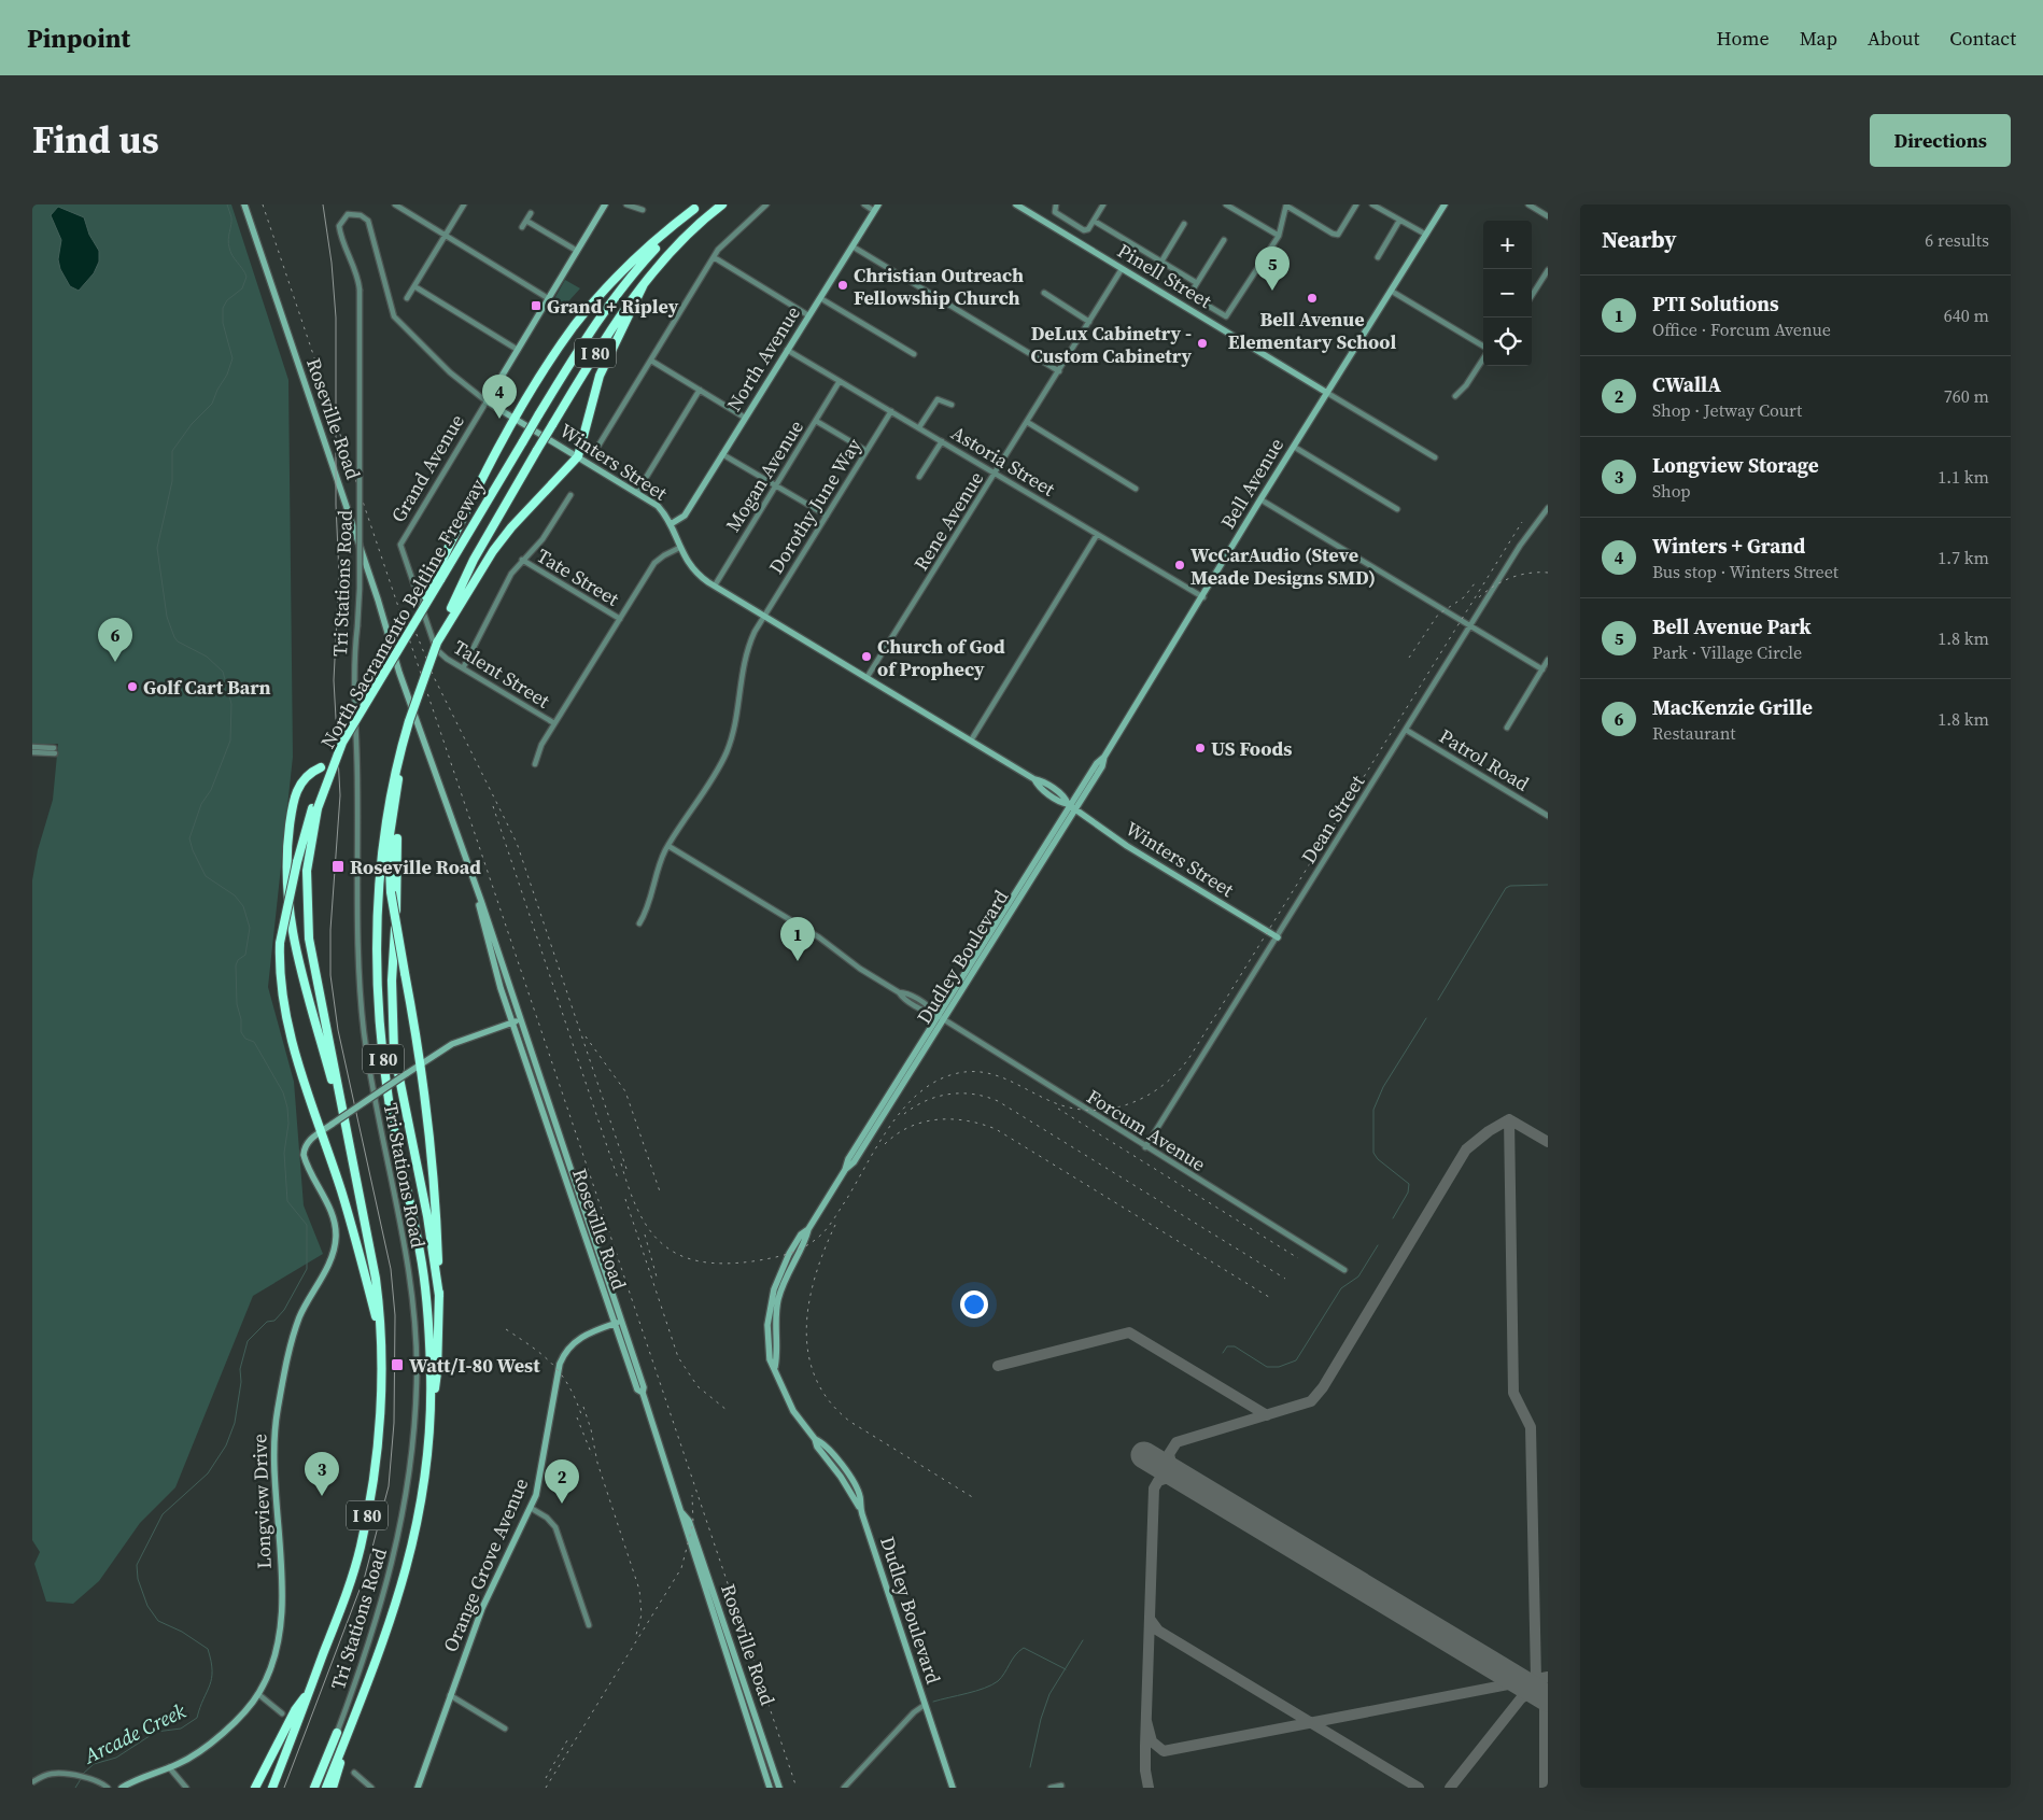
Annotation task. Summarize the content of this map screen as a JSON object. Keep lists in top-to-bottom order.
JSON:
{
  "streets": {
    "highway": ["I 80", "North Sacramento Beltline Freeway"],
    "main road": [
      "Pinell Street",
      "North Avenue",
      "Roseville Road",
      "Winters Street",
      "Grand Avenue",
      "Bell Avenue",
      "Dudley Boulevard",
      "Longview Drive",
      "Orange Grove Avenue"
    ],
    "street": [
      "Astoria Street",
      "Mogan Avenue",
      "Dorothy June Way",
      "Rene Avenue",
      "Tate Street",
      "Tri Stations Road",
      "Talent Street",
      "Patrol Road",
      "Dean Street",
      "Forcum Avenue"
    ]
  },
  "crossings": [
    ["Pinell Street", "Bell Avenue"],
    ["Pinell Street", "Rene Avenue"],
    ["I 80", "North Sacramento Beltline Freeway"],
    ["North Avenue", "Astoria Street"],
    ["North Avenue", "Winters Street"],
    ["Roseville Road", "Longview Drive"],
    ["Roseville Road", "Orange Grove Avenue"],
    ["Astoria Street", "Mogan Avenue"],
    ["Astoria Street", "Bell Avenue"],
    ["Astoria Street", "Dorothy June Way"],
    ["Astoria Street", "Rene Avenue"],
    ["Winters Street", "Grand Avenue"],
    ["Winters Street", "Mogan Avenue"],
    ["Winters Street", "Dorothy June Way"],
    ["Winters Street", "Rene Avenue"],
    ["Winters Street", "Tri Stations Road"],
    ["Winters Street", "Dean Street"],
    ["Winters Street", "Dudley Boulevard"],
    ["Grand Avenue", "Talent Street"],
    ["Bell Avenue", "Dudley Boulevard"],
    ["Dorothy June Way", "Forcum Avenue"],
    ["Patrol Road", "Dean Street"],
    ["Dean Street", "Forcum Avenue"],
    ["Dudley Boulevard", "Forcum Avenue"]
  ],
  "water": ["Arcade Creek"],
  "places": {
    "other": [
      "Christian Outreach Fellowship Church",
      "Bell Avenue Elementary School",
      "DeLux Cabinetry - Custom Cabinetry",
      "WcCarAudio (Steve Meade Designs SMD)",
      "Church of God of Prophecy",
      "Golf Cart Barn",
      "US Foods"
    ],
    "transit": ["Grand + Ripley", "Roseville Road", "Watt/I-80 West"]
  },
  "page": {
    "header": "Pinpoint",
    "nav": [
      "Home",
      "Map",
      "About",
      "Contact"
    ],
    "title": "Find us",
    "buttons": "Directions",
    "heading": ["Nearby", "6 results"],
    "map_buttons": ["+", "−"],
    "pins": [
      "5",
      "4",
      "6",
      "1",
      "3",
      "2"
    ],
    "list": [
      {
        "mark": "1",
        "name": "PTI Solutions",
        "note": "Office · Forcum Avenue",
        "value": "640 m"
      },
      {
        "mark": "2",
        "name": "CWallA",
        "note": "Shop · Jetway Court",
        "value": "760 m"
      },
      {
        "mark": "3",
        "name": "Longview Storage",
        "note": "Shop",
        "value": "1.1 km"
      },
      {
        "mark": "4",
        "name": "Winters + Grand",
        "note": "Bus stop · Winters Street",
        "value": "1.7 km"
      },
      {
        "mark": "5",
        "name": "Bell Avenue Park",
        "note": "Park · Village Circle",
        "value": "1.8 km"
      },
      {
        "mark": "6",
        "name": "MacKenzie Grille",
        "note": "Restaurant",
        "value": "1.8 km"
      }
    ]
  }
}
